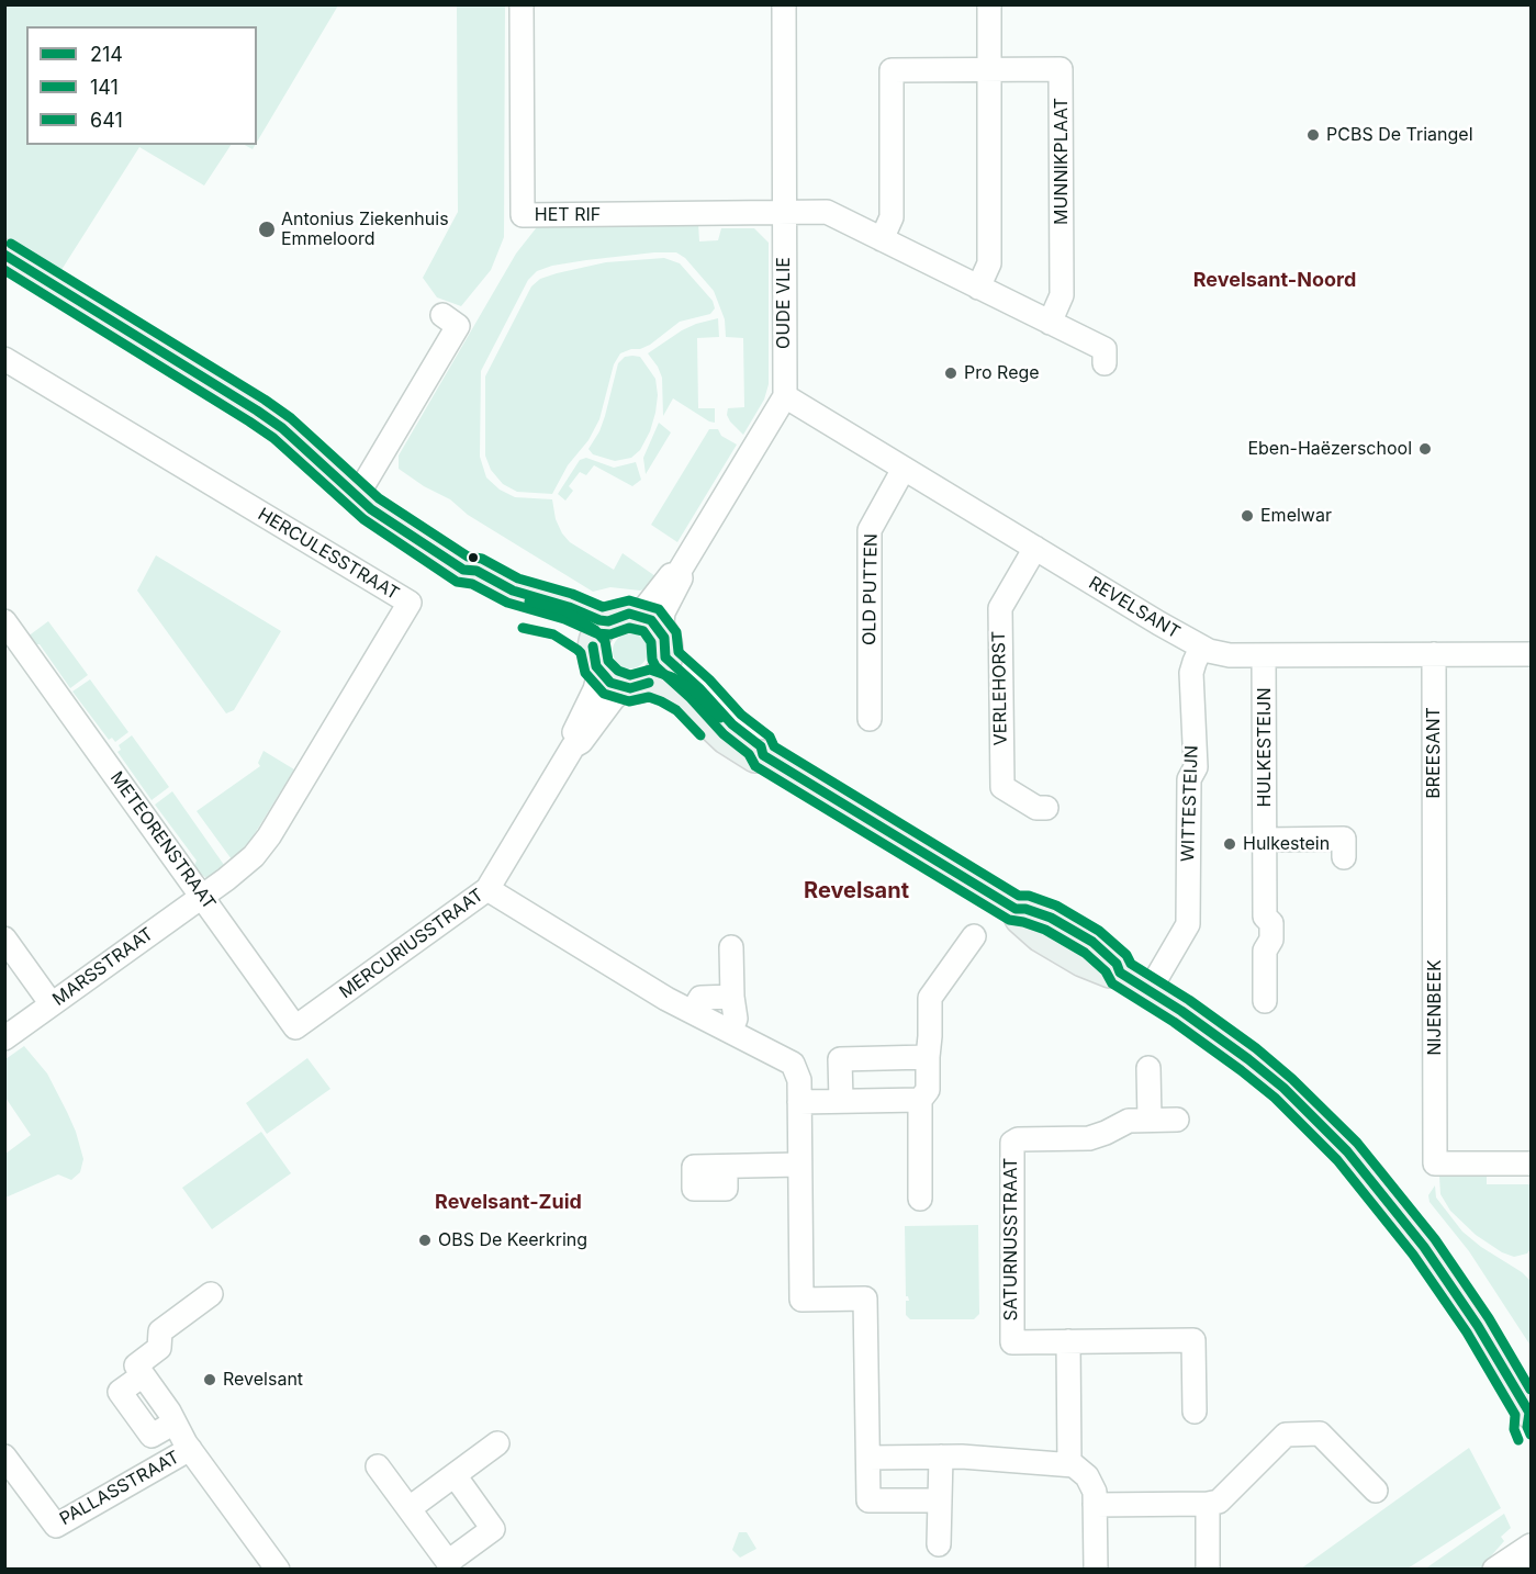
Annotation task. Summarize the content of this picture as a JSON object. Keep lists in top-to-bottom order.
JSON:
{
  "streets": {
    "street": [
      "MUNNIKPLAAT",
      "HET RIF",
      "OUDE VLIE",
      "HERCULESSTRAAT",
      "OLD PUTTEN",
      "REVELSANT",
      "VERLEHORST",
      "HULKESTEIJN",
      "BREESANT",
      "WITTESTEIJN",
      "METEORENSTRAAT",
      "MERCURIUSSTRAAT",
      "MARSSTRAAT",
      "NIJENBEEK",
      "SATURNUSSTRAAT",
      "PALLASSTRAAT"
    ]
  },
  "crossings": [
    ["HET RIF", "OUDE VLIE"],
    ["OUDE VLIE", "REVELSANT"],
    ["HERCULESSTRAAT", "METEORENSTRAAT"],
    ["HERCULESSTRAAT", "MARSSTRAAT"],
    ["OLD PUTTEN", "REVELSANT"],
    ["REVELSANT", "VERLEHORST"],
    ["REVELSANT", "HULKESTEIJN"],
    ["REVELSANT", "BREESANT"],
    ["REVELSANT", "WITTESTEIJN"],
    ["BREESANT", "NIJENBEEK"],
    ["METEORENSTRAAT", "MERCURIUSSTRAAT"],
    ["METEORENSTRAAT", "MARSSTRAAT"]
  ],
  "districts": ["Revelsant-Noord", "Revelsant", "Revelsant-Zuid"],
  "places": [
    "PCBS De Triangel",
    "Antonius Ziekenhuis Emmeloord",
    "Pro Rege",
    "Eben-Haëzerschool",
    "Emelwar",
    "Hulkestein",
    "OBS De Keerkring",
    "Revelsant"
  ],
  "lines": ["transit line 641", "transit line 214", "transit line 141"],
  "legend": ["214", "141", "641"]
}
